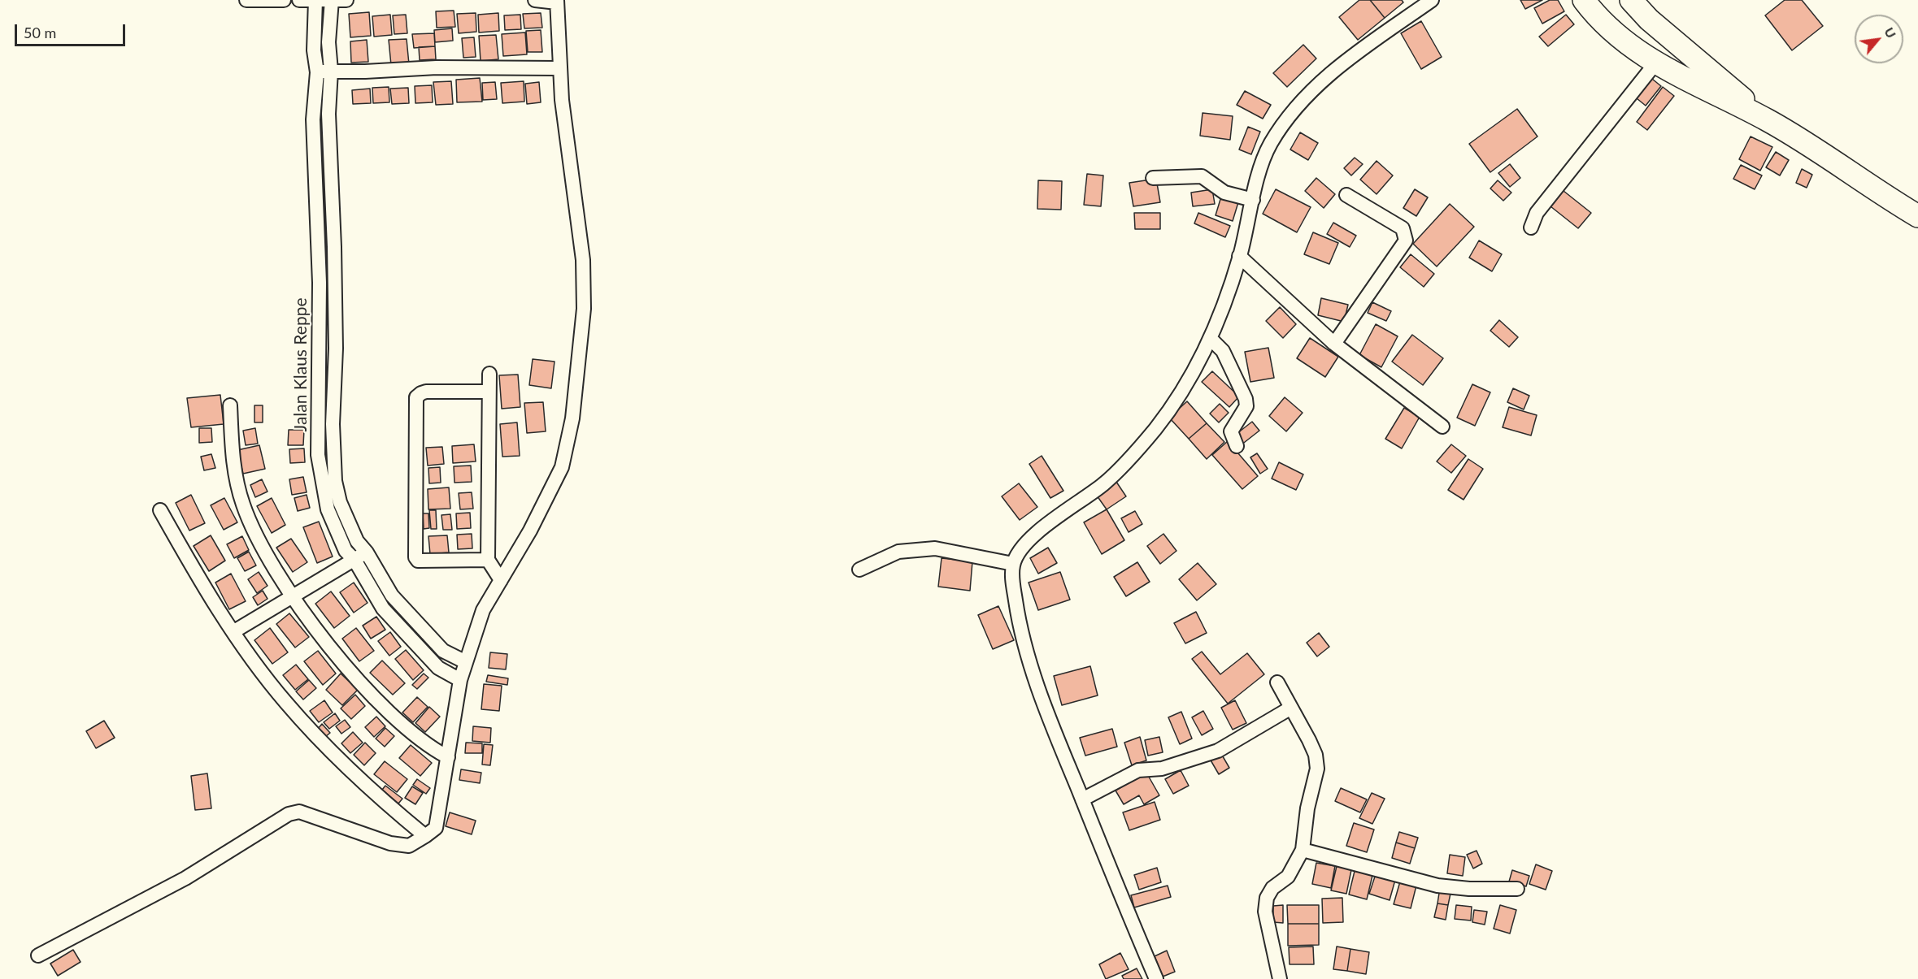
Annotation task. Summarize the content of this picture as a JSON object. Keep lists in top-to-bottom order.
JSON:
{
  "streets": {
    "street": ["Jalan Klaus Reppe"]
  },
  "scale_bar": "50 m",
  "north": "top right"
}
